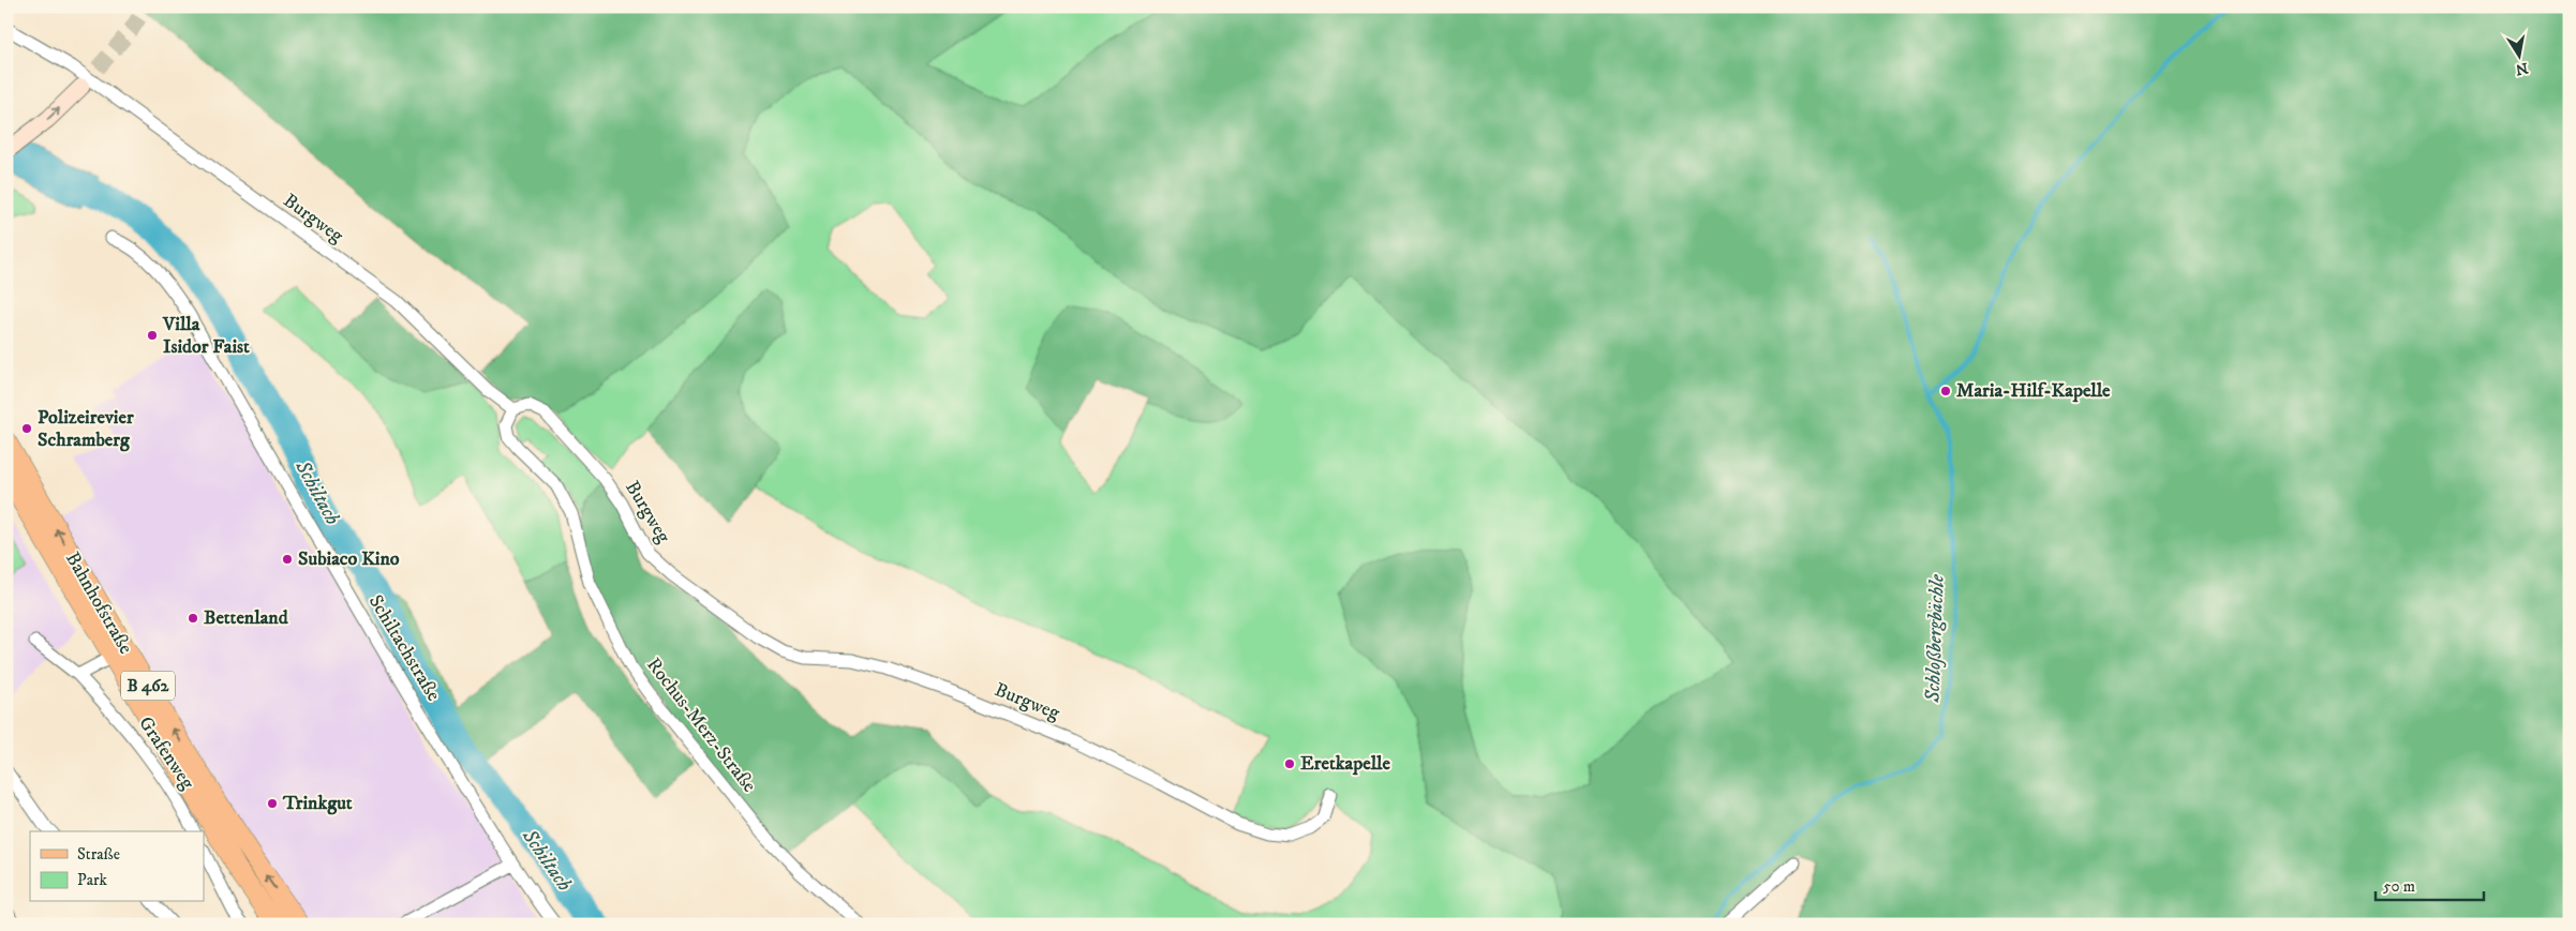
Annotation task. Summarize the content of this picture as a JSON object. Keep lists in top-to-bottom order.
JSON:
{
  "streets": {
    "main road": ["Bahnhofstraße", "B 462"],
    "street": [
      "Burgweg",
      "Schiltachstraße",
      "Rochus-Merz-Straße",
      "Grafenweg"
    ]
  },
  "crossings": [
    ["Burgweg", "Rochus-Merz-Straße"]
  ],
  "water": ["Schiltach", "Schloßbergbächle"],
  "places": [
    "Villa Isidor Faist",
    "Maria-Hilf-Kapelle",
    "Polizeirevier Schramberg",
    "Subiaco Kino",
    "Bettenland",
    "Eretkapelle",
    "Trinkgut"
  ],
  "legend": ["Straße", "Park"],
  "scale_bar": "50 m",
  "north": "bottom"
}
